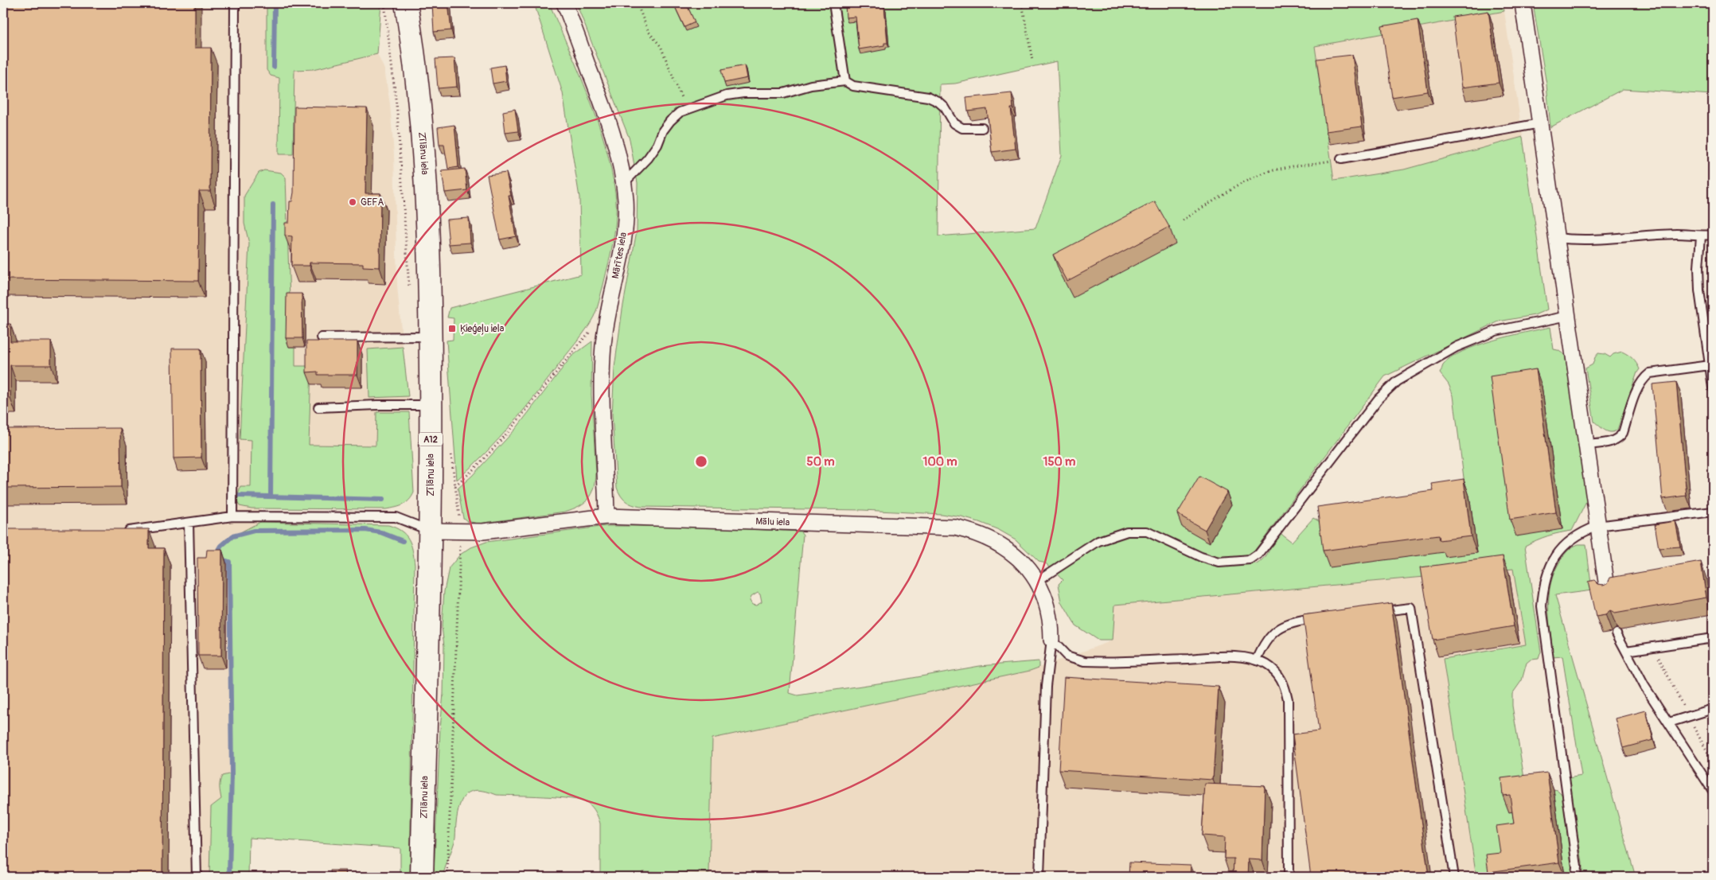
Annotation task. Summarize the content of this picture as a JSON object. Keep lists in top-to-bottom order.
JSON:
{
  "streets": {
    "highway": ["Zīlānu iela", "A12"],
    "street": ["Mārītes iela", "Mālu iela"]
  },
  "crossings": [
    ["Zīlānu iela", "Mālu iela"],
    ["Mārītes iela", "Mālu iela"]
  ],
  "places": {
    "other": ["GEFA"],
    "transit": ["Ķieģeļu iela"]
  },
  "rings": ["50 m", "100 m", "150 m"]
}
